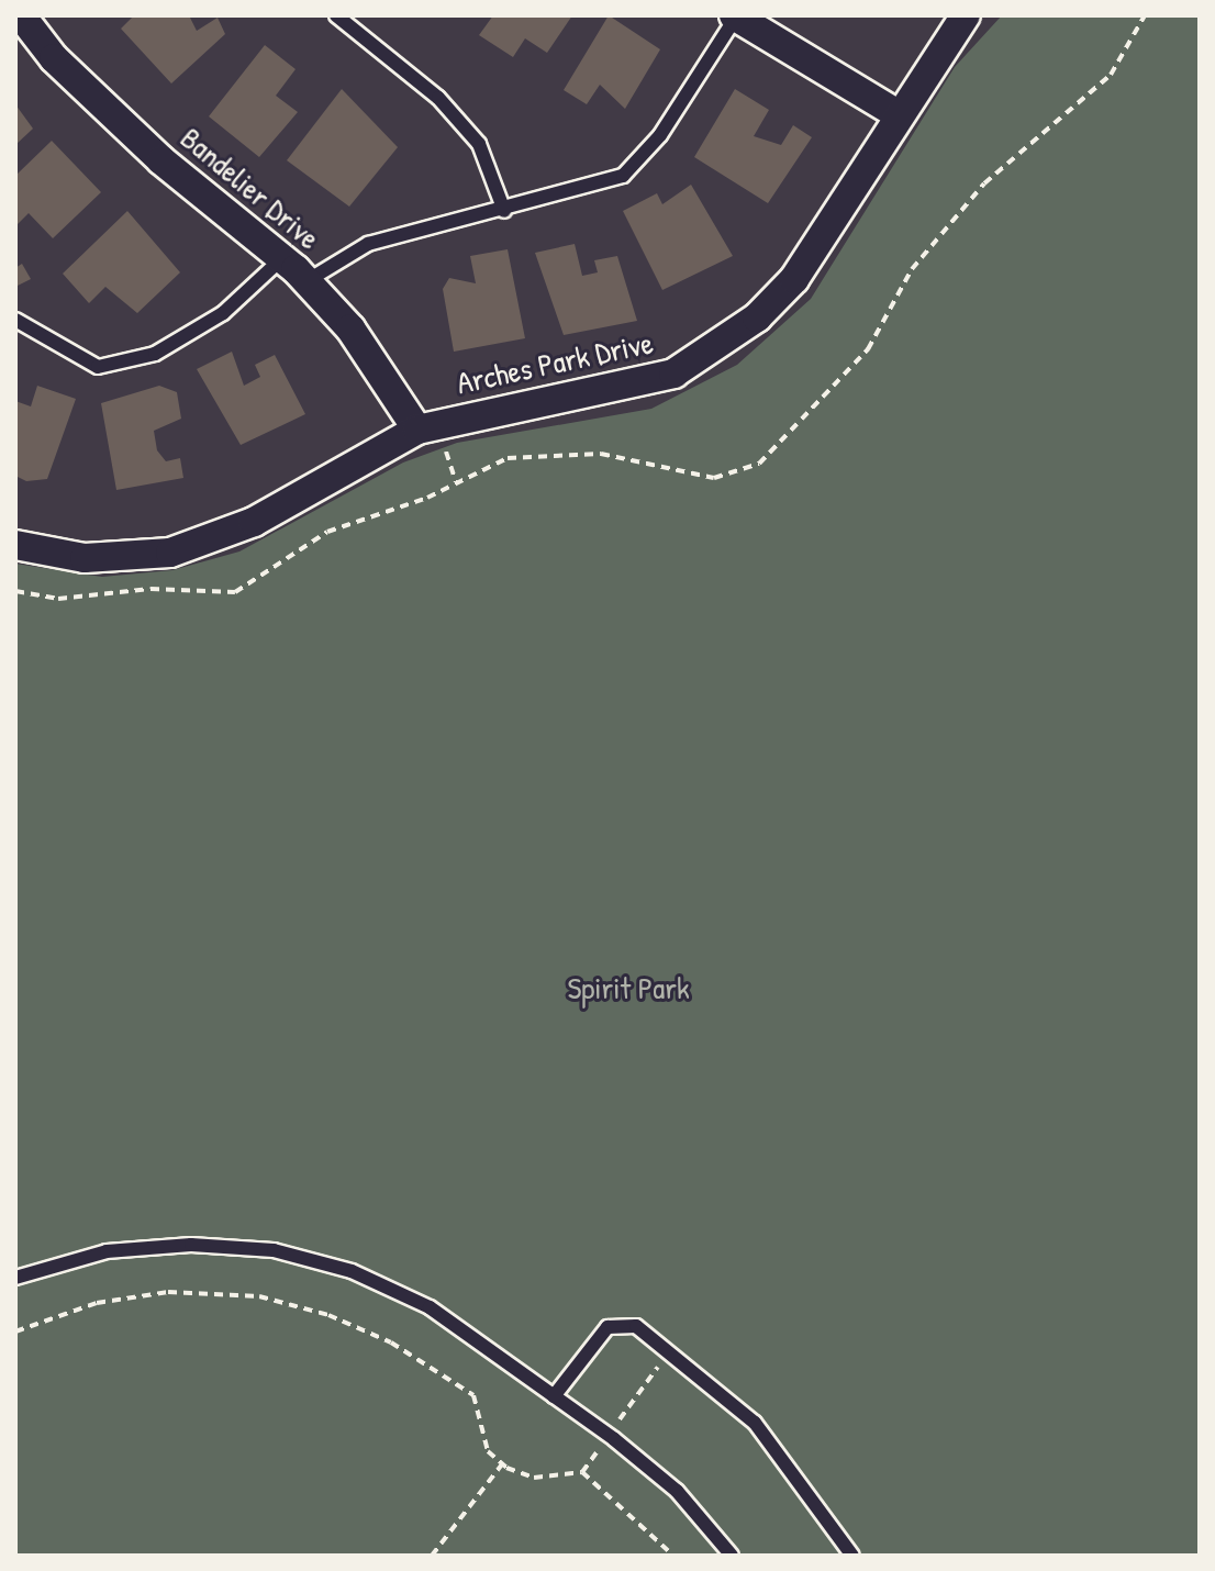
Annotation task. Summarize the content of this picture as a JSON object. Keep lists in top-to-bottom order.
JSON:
{
  "streets": {
    "street": ["Bandelier Drive", "Arches Park Drive"]
  },
  "crossings": [
    ["Bandelier Drive", "Arches Park Drive"]
  ],
  "parks": ["Spirit Park"]
}
